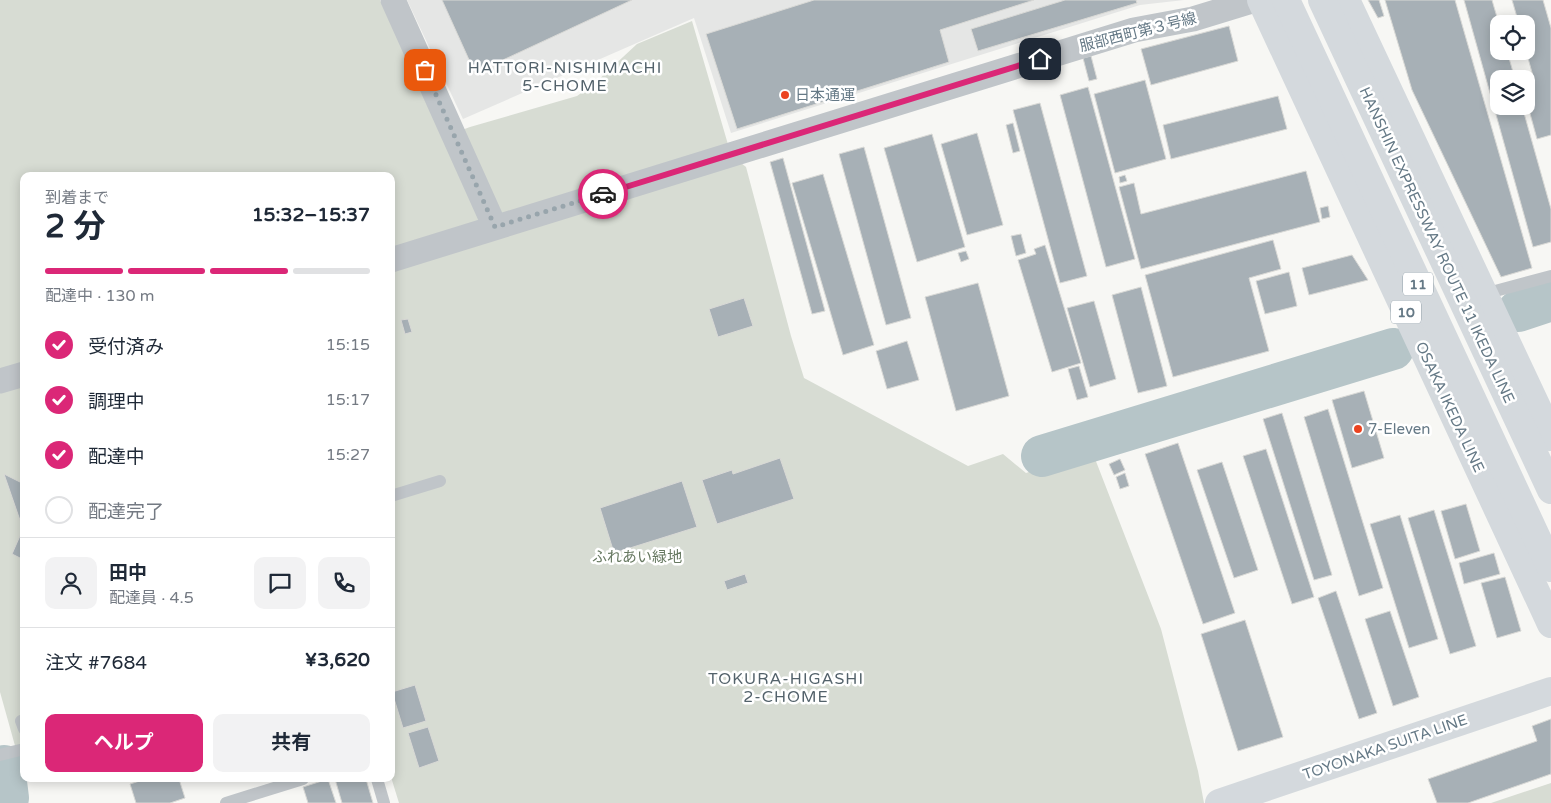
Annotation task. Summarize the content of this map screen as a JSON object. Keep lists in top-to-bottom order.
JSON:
{
  "streets": {
    "main road": [
      "HANSHIN EXPRESSWAY ROUTE 11 IKEDA LINE",
      "11",
      "10",
      "OSAKA IKEDA LINE",
      "TOYONAKA SUITA LINE"
    ],
    "street": ["服部西町第３号線"]
  },
  "districts": ["HATTORI-NISHIMACHI 5-CHOME", "TOKURA-HIGASHI 2-CHOME"],
  "parks": ["ふれあい緑地"],
  "places": ["日本通運", "7-Eleven"],
  "page": {
    "heading": ["2 分", "到着まで", "15:32–15:37"],
    "panel": [
      "田中",
      "配達員 · 4.5",
      "注文 #7684",
      "¥3,620"
    ],
    "bar": "配達中 · 130 m",
    "list": [
      ["受付済み", "15:15"],
      ["調理中", "15:17"],
      ["配達中", "15:27"],
      "配達完了"
    ],
    "buttons": ["ヘルプ", "共有"]
  }
}
